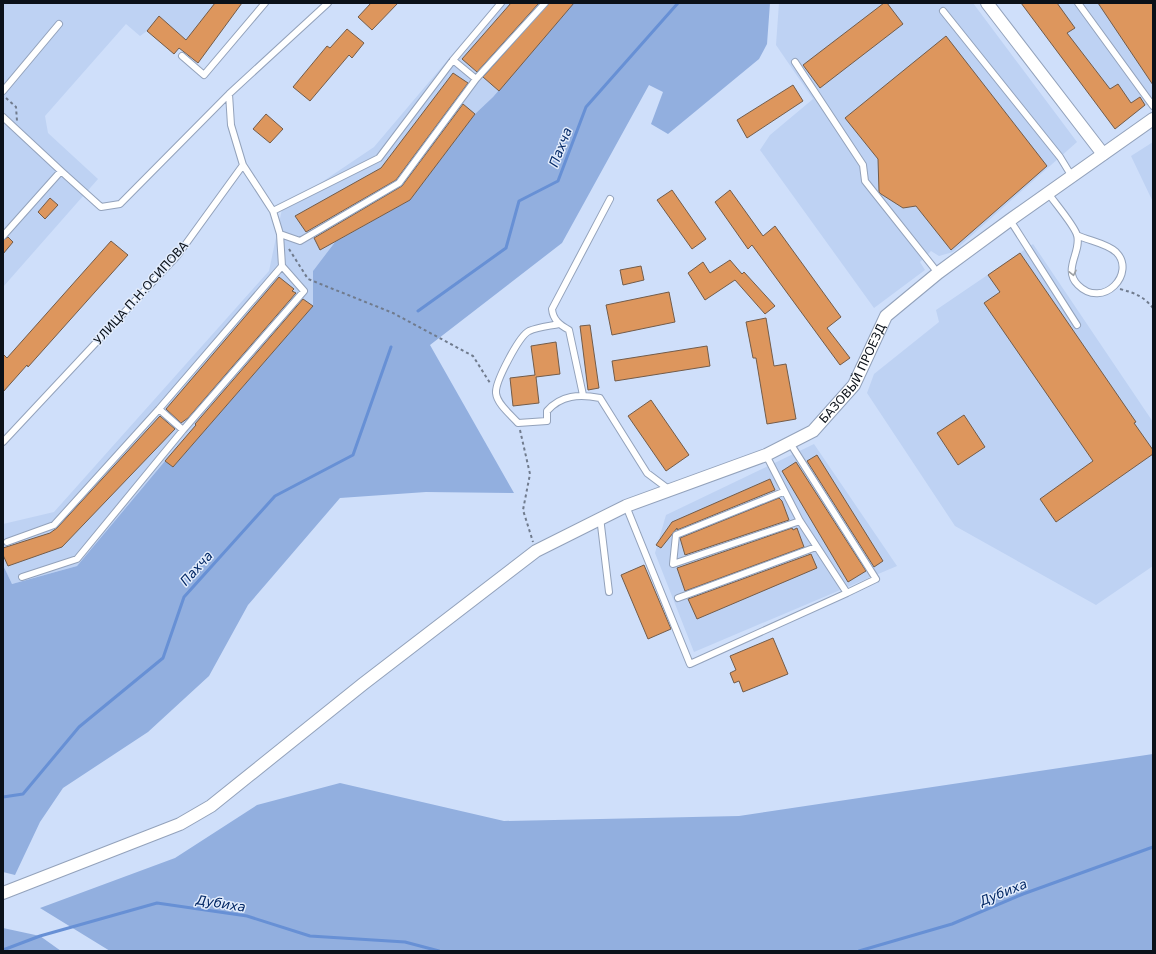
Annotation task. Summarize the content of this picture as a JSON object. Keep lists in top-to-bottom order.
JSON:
{
  "streets": {
    "street": ["БАЗОВЫЙ ПРОЕЗД"],
    "lane": ["УЛИЦА П.Н.ОСИПОВА"]
  },
  "water": ["Пахча", "Дубиха"]
}
